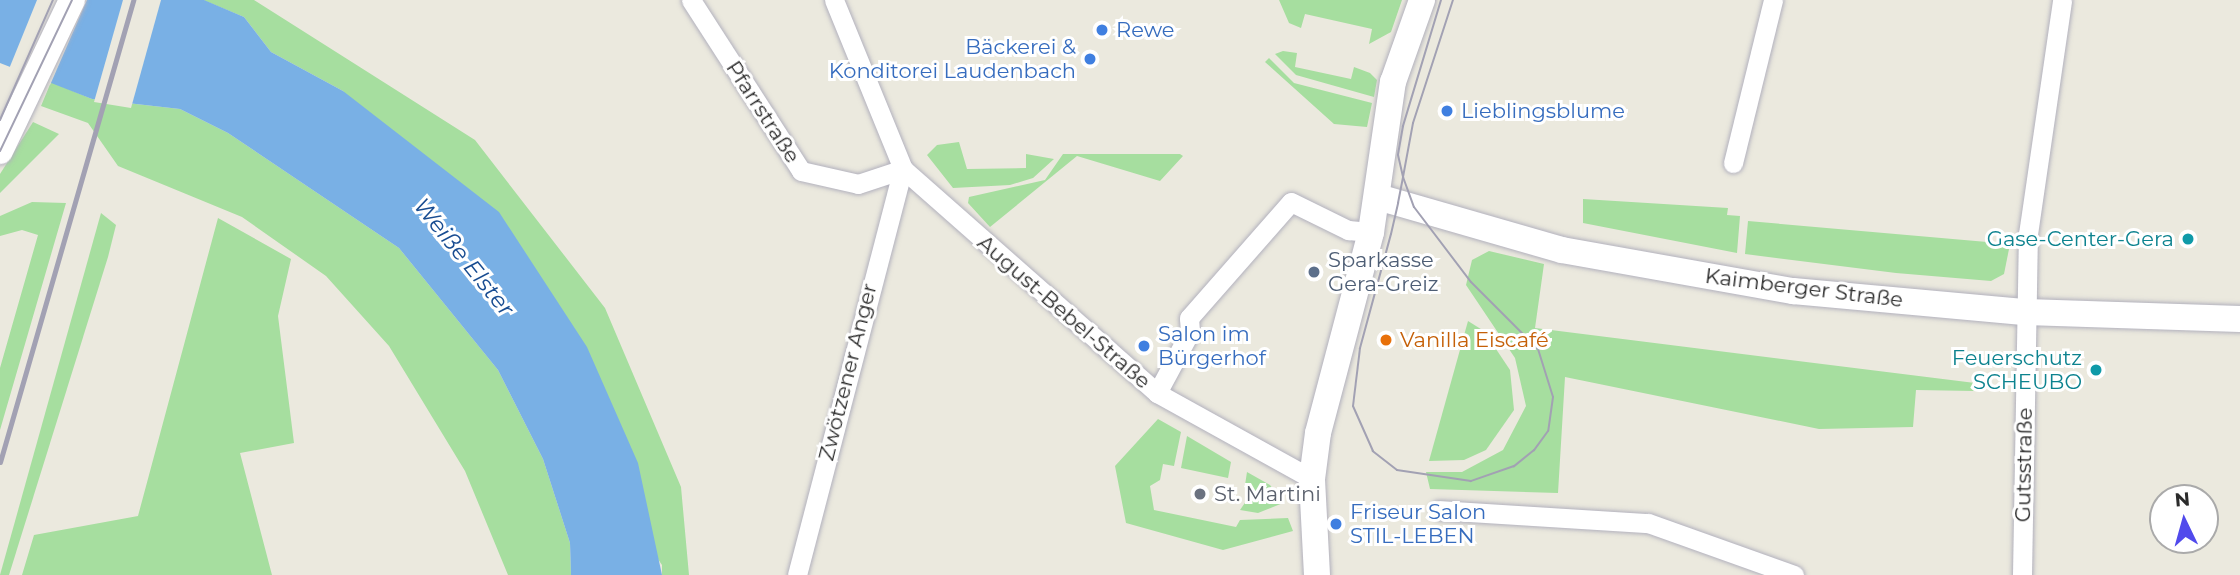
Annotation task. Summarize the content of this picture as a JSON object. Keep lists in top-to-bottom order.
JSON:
{
  "streets": {
    "main road": ["Kaimberger Straße"],
    "street": [
      "Pfarrstraße",
      "August-Bebel-Straße",
      "Zwötzener Anger",
      "Gutsstraße"
    ]
  },
  "crossings": [
    ["Pfarrstraße", "August-Bebel-Straße"],
    ["Pfarrstraße", "Zwötzener Anger"],
    ["Kaimberger Straße", "Gutsstraße"],
    ["August-Bebel-Straße", "Zwötzener Anger"]
  ],
  "water": ["Weiße Elster"],
  "places": [
    "Rewe",
    "Bäckerei & Konditorei Laudenbach",
    "Lieblingsblume",
    "Gase-Center-Gera",
    "Sparkasse Gera-Greiz",
    "Vanilla Eiscafé",
    "Salon im Bürgerhof",
    "Feuerschutz SCHEUBO",
    "St. Martini",
    "Friseur Salon STIL-LEBEN"
  ],
  "north": "top"
}
